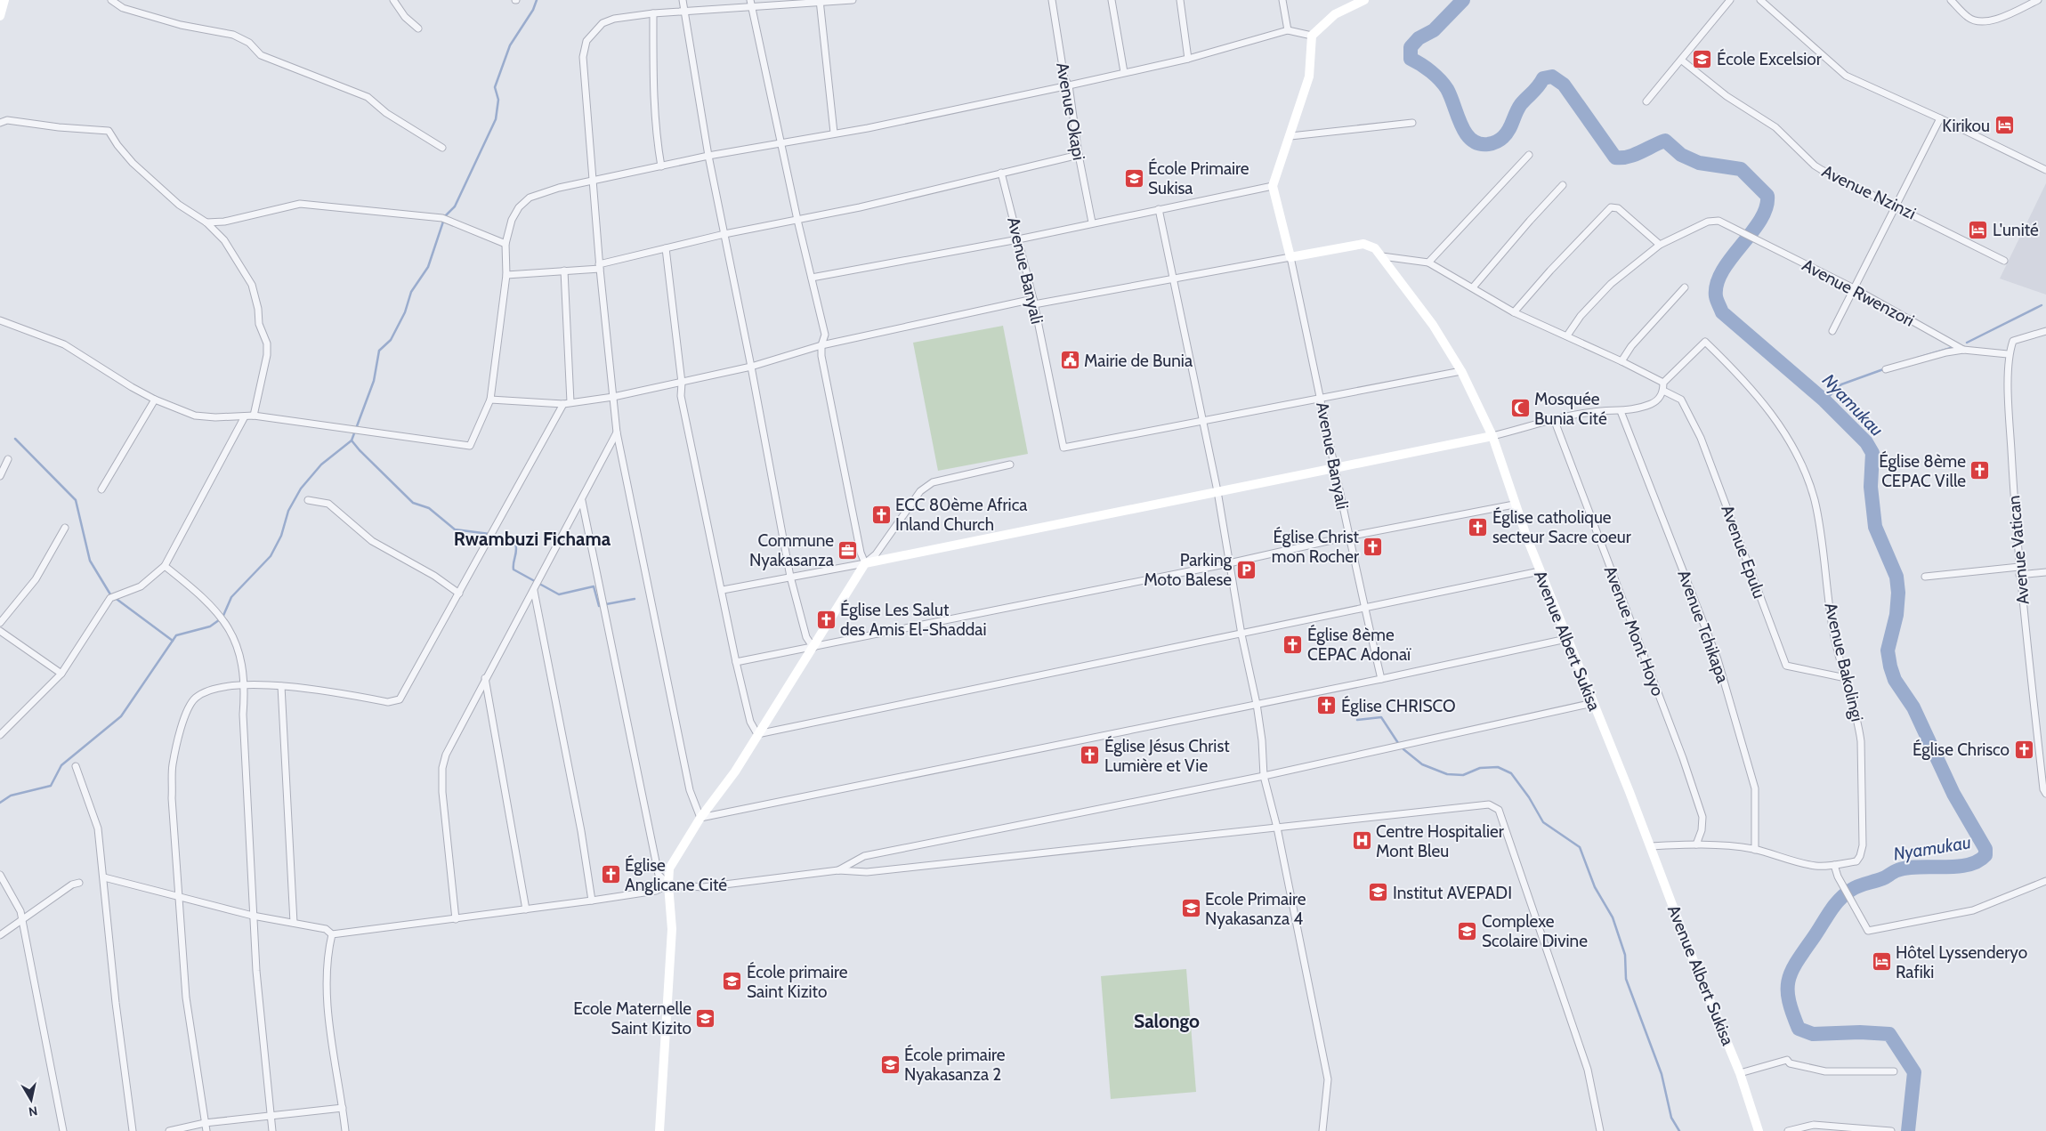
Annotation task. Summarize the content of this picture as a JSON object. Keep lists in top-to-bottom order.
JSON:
{
  "streets": {
    "street": [
      "Avenue Okapi",
      "Avenue Nzinzi",
      "Avenue Banyali",
      "Avenue Rwenzori",
      "Avenue Vatican",
      "Avenue Epulu",
      "Avenue Tchikapa",
      "Avenue Mont Hoyo",
      "Avenue Albert Sukisa",
      "Avenue Bakolingi"
    ]
  },
  "crossings": [
    ["Avenue Banyali", "Avenue Albert Sukisa"],
    ["Avenue Epulu", "Avenue Bakolingi"]
  ],
  "districts": ["Rwambuzi Fichama", "Salongo"],
  "water": ["Nyamukau"],
  "places": {
    "school or university": [
      "École Excelsior",
      "École Primaire Sukisa",
      "Institut AVEPADI",
      "Ecole Primaire Nyakasanza 4",
      "Complexe Scolaire Divine",
      "École primaire Saint Kizito",
      "Ecole Maternelle Saint Kizito",
      "École primaire Nyakasanza 2"
    ],
    "hotel": ["Kirikou", "L'unité", "Hôtel Lyssenderyo Rafiki"],
    "public building": ["Mairie de Bunia"],
    "mosque": ["Mosquée Bunia Cité"],
    "church": [
      "Église 8ème CEPAC Ville",
      "ECC 80ème Africa Inland Church",
      "Église catholique secteur Sacre coeur",
      "Église Christ mon Rocher",
      "Église Les Salut des Amis El-Shaddai",
      "Église 8ème CEPAC Adonaï",
      "Église CHRISCO",
      "Église Chrisco",
      "Église Jésus Christ Lumière et Vie",
      "Église Anglicane Cité"
    ],
    "office": ["Commune Nyakasanza"],
    "parking": ["Parking Moto Balese"],
    "hospital": ["Centre Hospitalier Mont Bleu"]
  },
  "north": "bottom"
}
